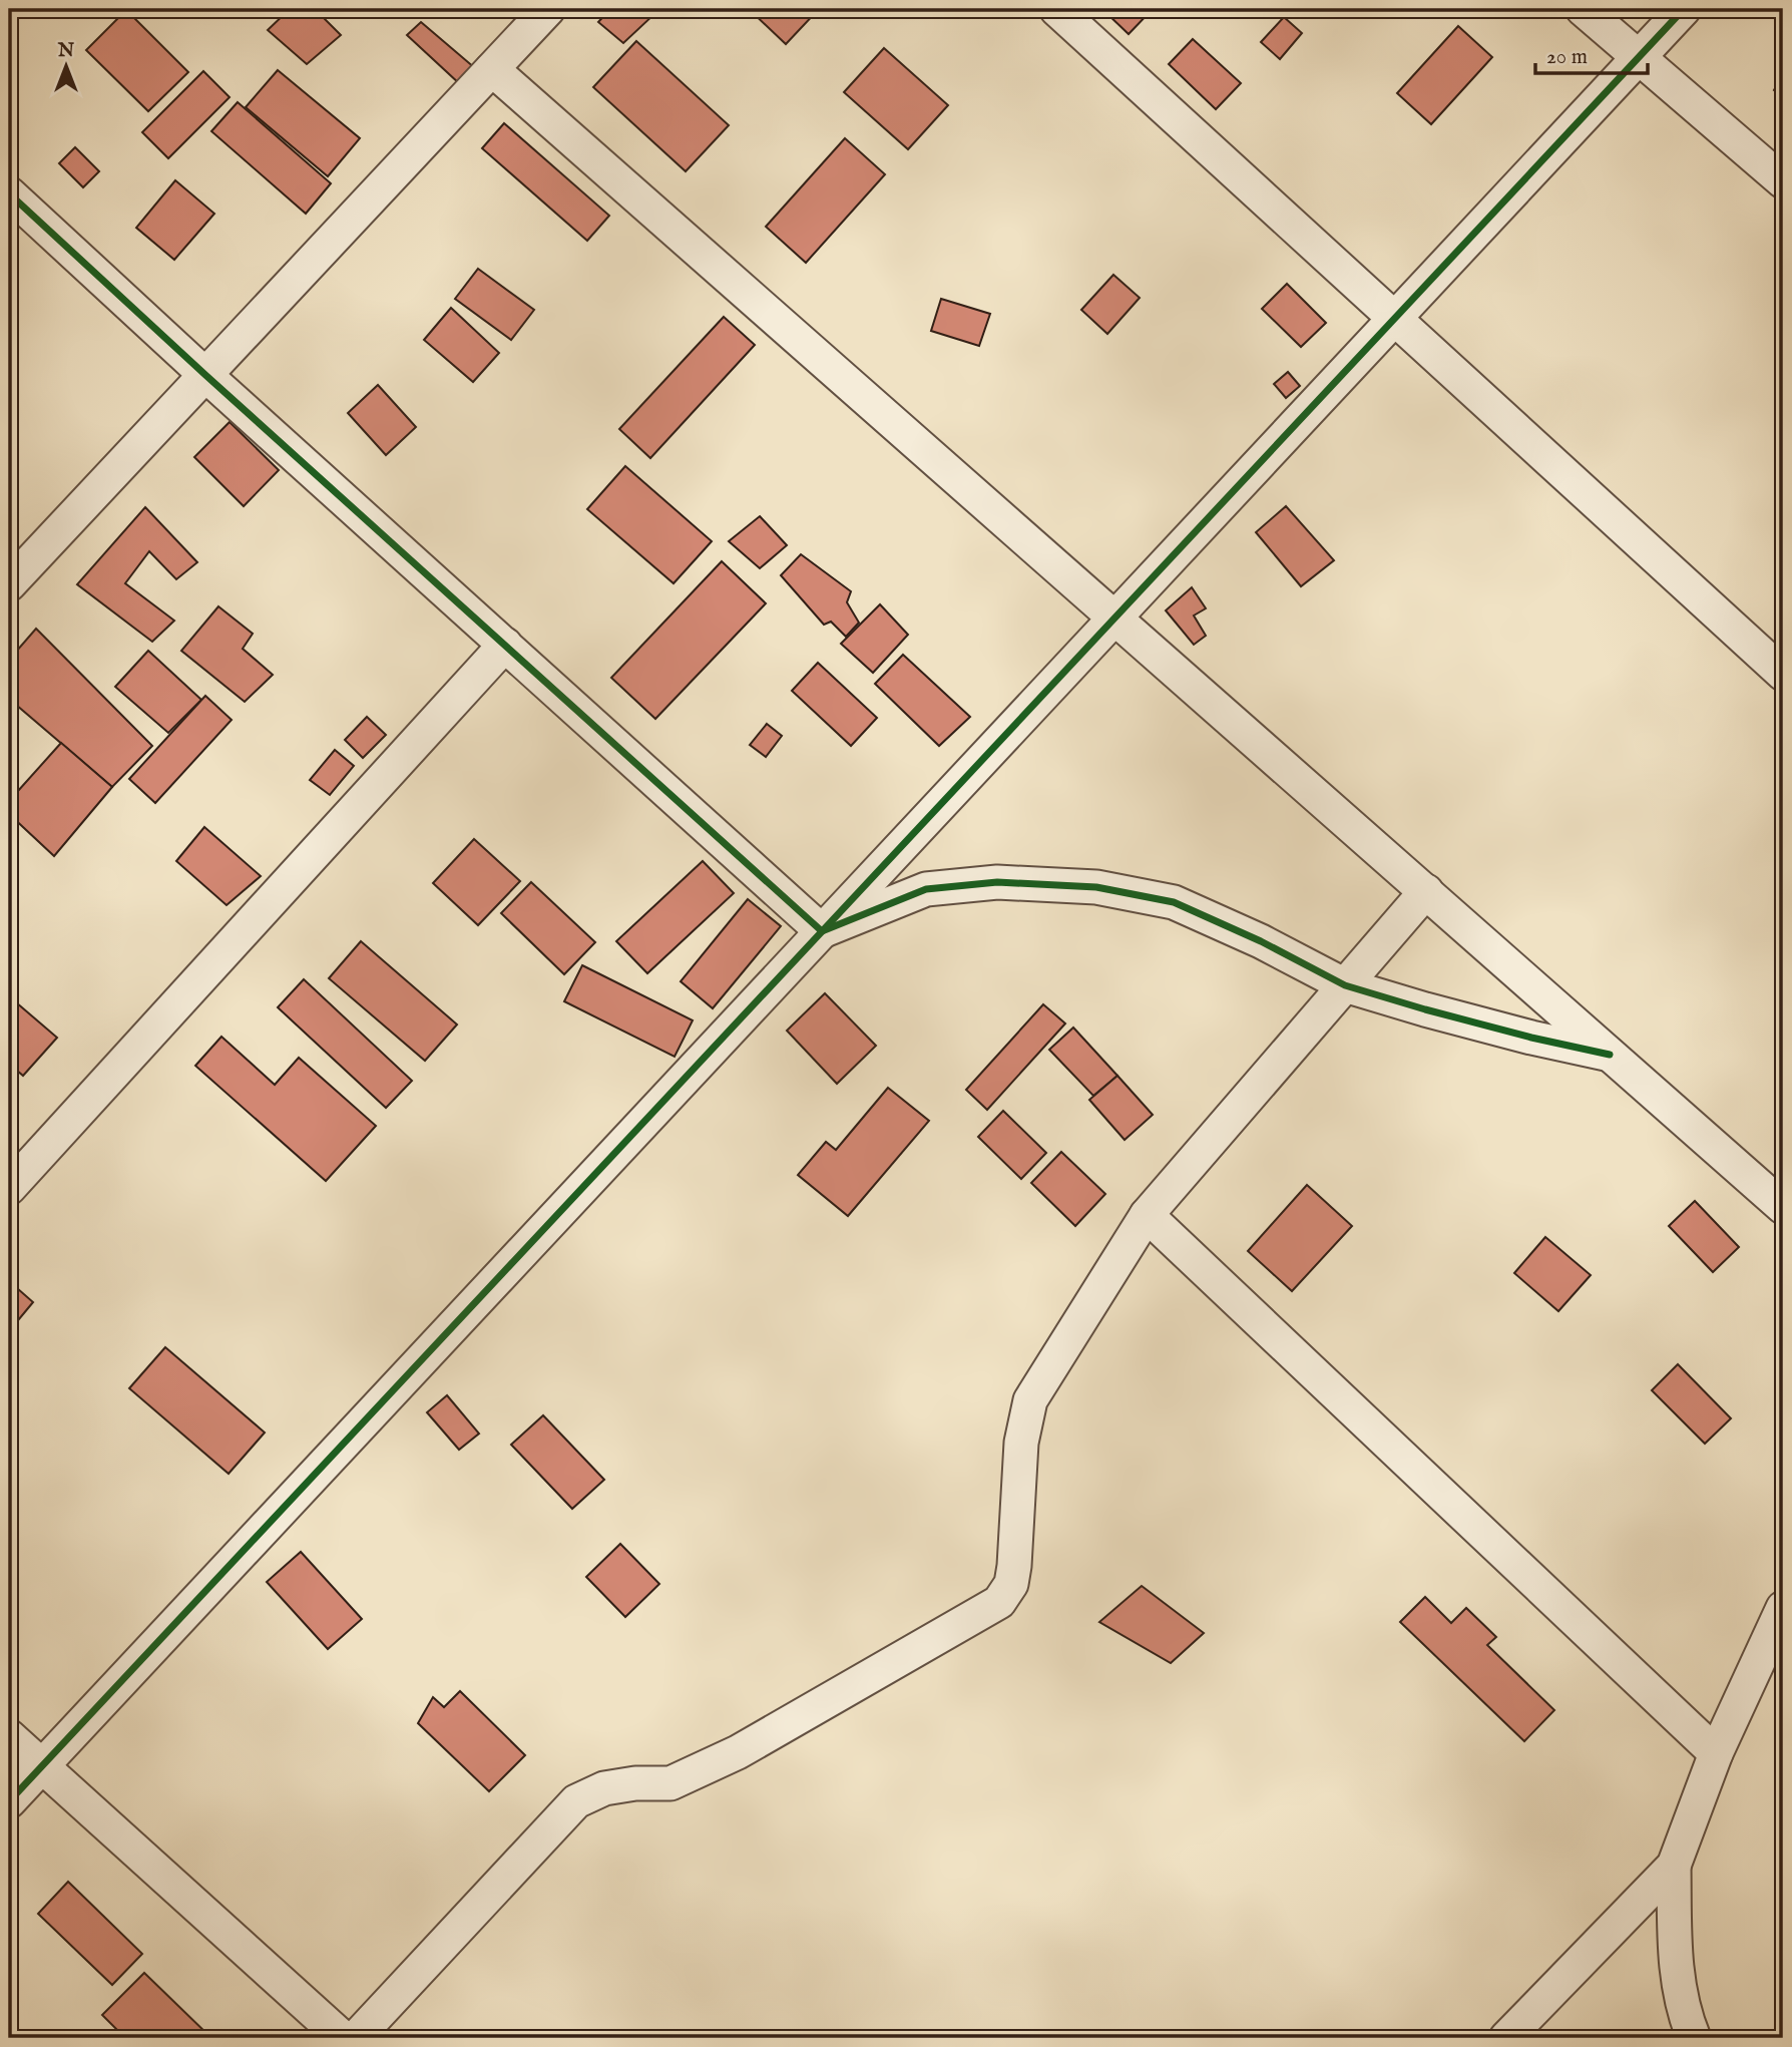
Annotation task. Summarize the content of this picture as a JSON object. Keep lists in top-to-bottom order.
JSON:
{
  "scale_bar": "20 m",
  "north": "top"
}
